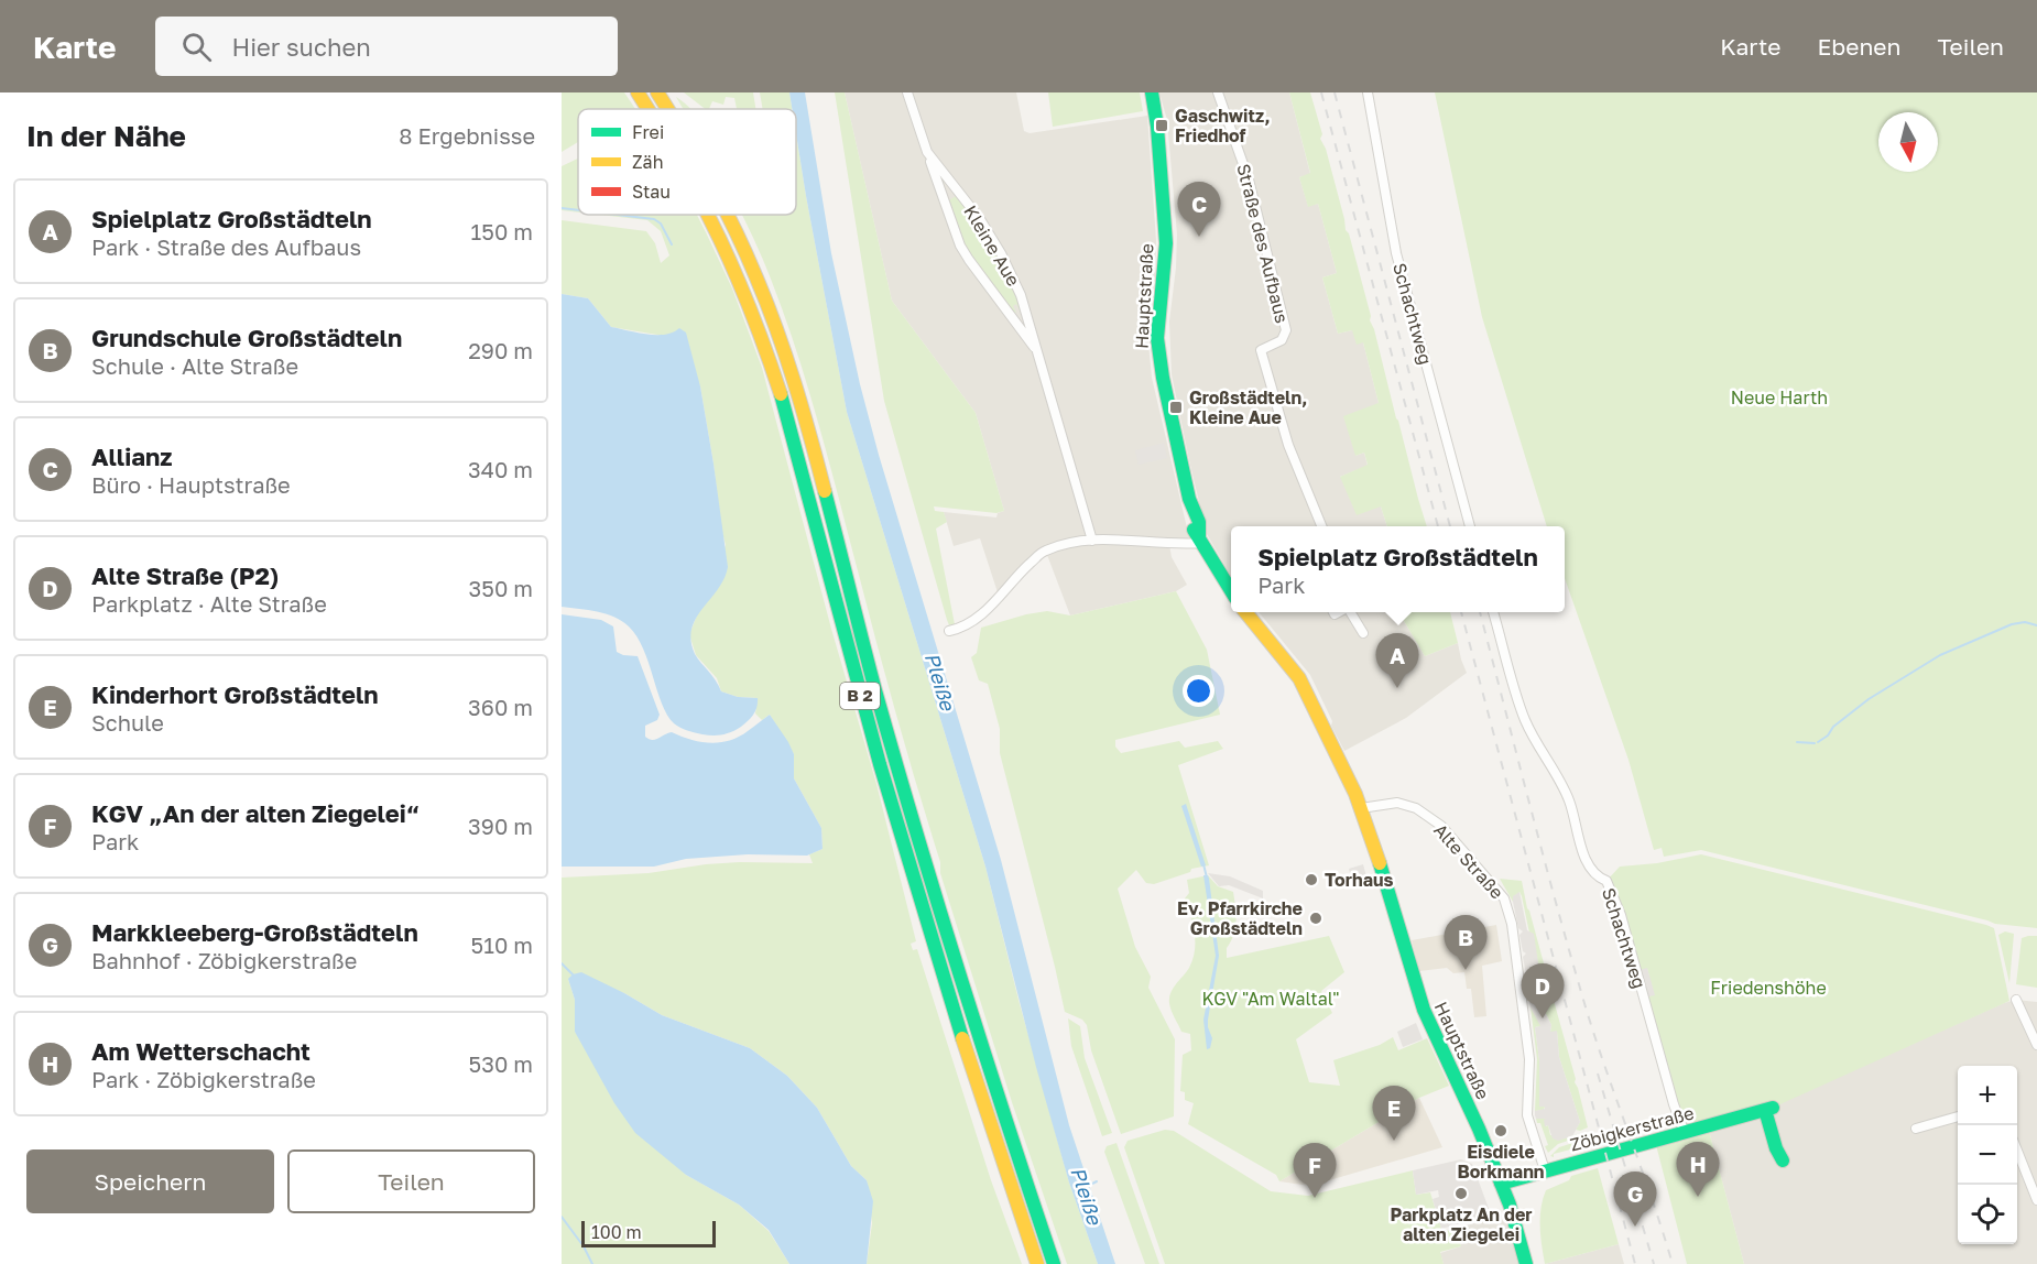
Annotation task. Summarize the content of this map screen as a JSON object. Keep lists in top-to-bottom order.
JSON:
{
  "streets": {
    "main road": ["Hauptstraße", "B 2", "Zöbigkerstraße"],
    "street": [
      "Straße des Aufbaus",
      "Kleine Aue",
      "Schachtweg",
      "Alte Straße"
    ]
  },
  "crossings": [
    ["Hauptstraße", "Alte Straße"],
    ["Hauptstraße", "Zöbigkerstraße"],
    ["Schachtweg", "Zöbigkerstraße"],
    ["Alte Straße", "Zöbigkerstraße"]
  ],
  "water": ["Pleiße"],
  "parks": ["Neue Harth", "Friedenshöhe", "KGV \"Am Waltal\""],
  "places": {
    "transit": ["Gaschwitz, Friedhof", "Großstädteln, Kleine Aue"],
    "other": [
      "Torhaus",
      "Ev. Pfarrkirche Großstädteln",
      "Eisdiele Borkmann",
      "Parkplatz An der alten Ziegelei"
    ]
  },
  "legend": ["Frei", "Zäh", "Stau"],
  "scale_bar": "100 m",
  "north": "bottom",
  "page": {
    "header": "Karte",
    "search": "Hier suchen",
    "nav": ["Karte", "Ebenen", "Teilen"],
    "heading": ["In der Nähe", "8 Ergebnisse"],
    "list": [
      {
        "mark": "A",
        "name": "Spielplatz Großstädteln",
        "note": "Park · Straße des Aufbaus",
        "value": "150 m"
      },
      {
        "mark": "B",
        "name": "Grundschule Großstädteln",
        "note": "Schule · Alte Straße",
        "value": "290 m"
      },
      {
        "mark": "C",
        "name": "Allianz",
        "note": "Büro · Hauptstraße",
        "value": "340 m"
      },
      {
        "mark": "D",
        "name": "Alte Straße (P2)",
        "note": "Parkplatz · Alte Straße",
        "value": "350 m"
      },
      {
        "mark": "E",
        "name": "Kinderhort Großstädteln",
        "note": "Schule",
        "value": "360 m"
      },
      {
        "mark": "F",
        "name": "KGV „An der alten Ziegelei“",
        "note": "Park",
        "value": "390 m"
      },
      {
        "mark": "G",
        "name": "Markkleeberg-Großstädteln",
        "note": "Bahnhof · Zöbigkerstraße",
        "value": "510 m"
      },
      {
        "mark": "H",
        "name": "Am Wetterschacht",
        "note": "Park · Zöbigkerstraße",
        "value": "530 m"
      }
    ],
    "pins": [
      "C",
      "A",
      "B",
      "D",
      "E",
      "H",
      "F",
      "G"
    ],
    "popup": ["Spielplatz Großstädteln", "Park"],
    "map_buttons": ["+", "−"],
    "buttons": ["Speichern", "Teilen"],
    "scale": "100 m"
  }
}
